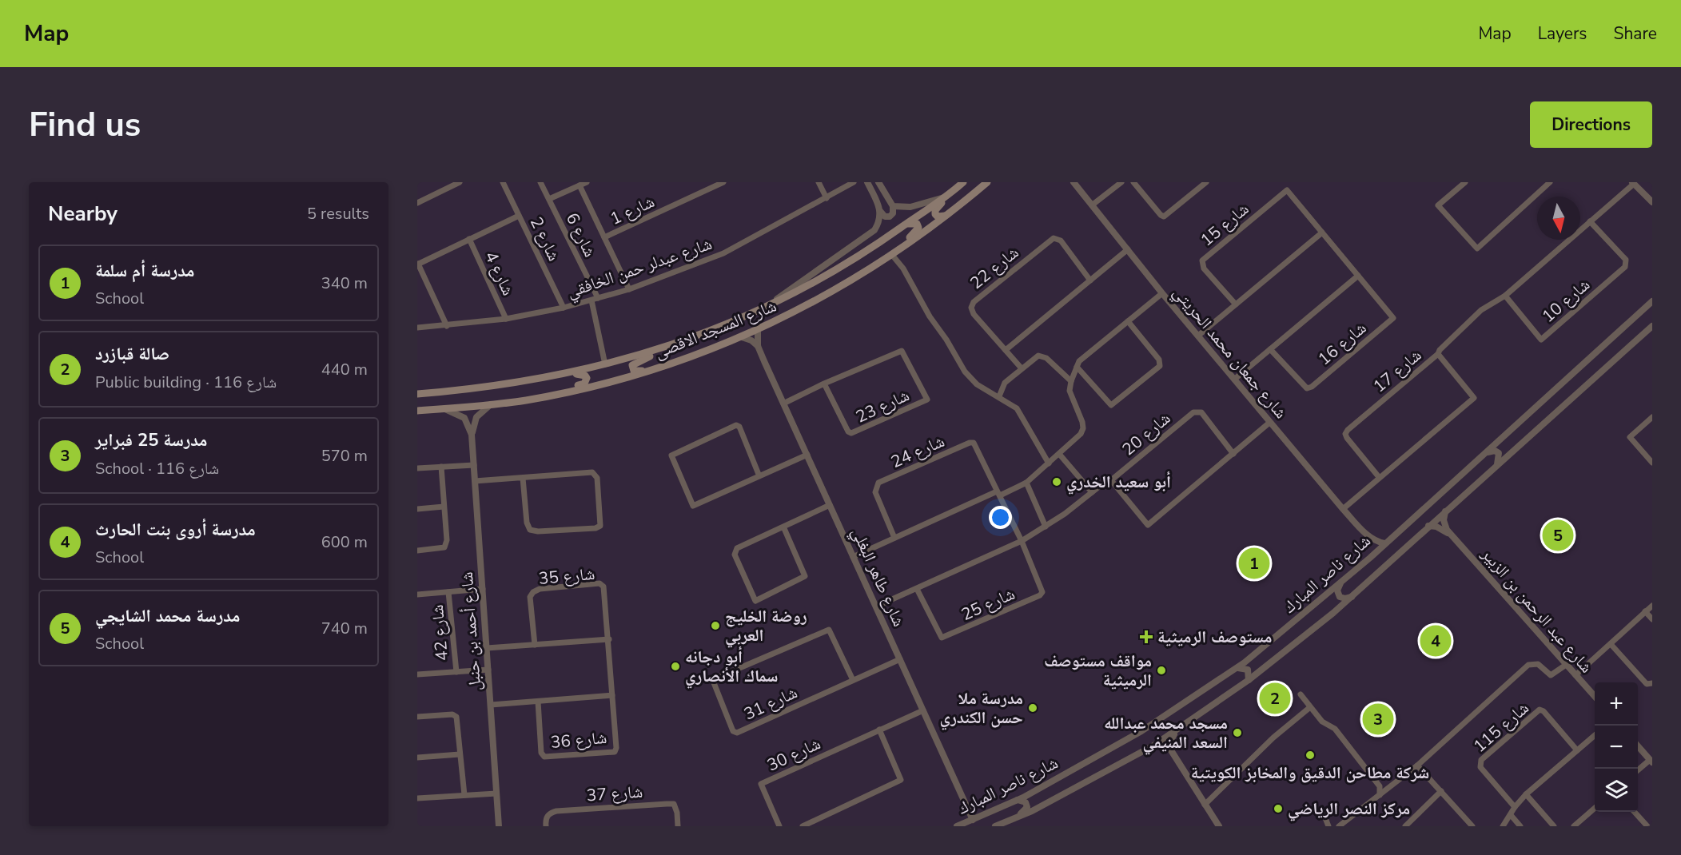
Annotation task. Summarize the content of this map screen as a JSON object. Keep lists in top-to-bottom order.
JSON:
{
  "streets": {
    "main road": ["شارع المسجد الاقصى"],
    "street": [
      "شارع 1",
      "شارع 15",
      "شارع 6",
      "شارع 2",
      "شارع عبدلر حمن الخافقي",
      "شارع 22",
      "شارع 4",
      "شارع 10",
      "شارع 16",
      "شارع جمعان محمد الحريتي",
      "شارع 17",
      "شارع 23",
      "شارع 20",
      "شارع 24",
      "شارع ناصر المبارك",
      "شارع 35",
      "شارع طاهر البغلي",
      "شارع 25",
      "شارع عبد الرحمن بن الزبير",
      "شارع أحمد بن حنبل",
      "شارع 42",
      "شارع 31",
      "شارع 115",
      "شارع 36",
      "شارع 30",
      "شارع 37"
    ]
  },
  "crossings": [
    ["شارع 1", "شارع عبدلر حمن الخافقي"],
    ["شارع 15", "شارع 16"],
    ["شارع 6", "شارع عبدلر حمن الخافقي"],
    ["شارع 6", "شارع المسجد الاقصى"],
    ["شارع 2", "شارع عبدلر حمن الخافقي"],
    ["شارع 2", "شارع 4"],
    ["شارع عبدلر حمن الخافقي", "شارع 4"],
    ["شارع المسجد الاقصى", "شارع طاهر البغلي"],
    ["شارع المسجد الاقصى", "شارع أحمد بن حنبل"],
    ["شارع جمعان محمد الحريتي", "شارع 17"],
    ["شارع جمعان محمد الحريتي", "شارع ناصر المبارك"],
    ["شارع 23", "شارع طاهر البغلي"],
    ["شارع 24", "شارع 25"],
    ["شارع ناصر المبارك", "شارع طاهر البغلي"],
    ["شارع ناصر المبارك", "شارع عبد الرحمن بن الزبير"],
    ["شارع 35", "شارع 36"],
    ["شارع طاهر البغلي", "شارع 31"],
    ["شارع طاهر البغلي", "شارع 30"],
    ["شارع أحمد بن حنبل", "شارع 42"]
  ],
  "places": {
    "other": [
      "أبو سعيد الخدري",
      "روضة الخليج العربي",
      "أبو دجانه سماك الأنصاري",
      "مواقف مستوصف الرميثية",
      "مدرسة ملا حسن الكندري",
      "مسجد محمد عبدالله السعد المنيفي",
      "شركة مطاحن الدقيق والمخابز الكويتية",
      "مركز النصر الرياضي"
    ],
    "health": ["مستوصف الرميثية"]
  },
  "north": "bottom",
  "page": {
    "header": "Map",
    "nav": ["Map", "Layers", "Share"],
    "buttons": "Directions",
    "title": "Find us",
    "heading": ["Nearby", "5 results"],
    "list": [
      {
        "mark": "1",
        "name": "مدرسة أم سلمة",
        "note": "School",
        "value": "340 m"
      },
      {
        "mark": "2",
        "name": "صالة قبازرد",
        "note": "Public building · شارع 116",
        "value": "440 m"
      },
      {
        "mark": "3",
        "name": "مدرسة 25 فبراير",
        "note": "School · شارع 116",
        "value": "570 m"
      },
      {
        "mark": "4",
        "name": "مدرسة أروى بنت الحارث",
        "note": "School",
        "value": "600 m"
      },
      {
        "mark": "5",
        "name": "مدرسة محمد الشايجي",
        "note": "School",
        "value": "740 m"
      }
    ],
    "pins": [
      "5",
      "1",
      "4",
      "2",
      "3"
    ],
    "map_buttons": ["+", "−"]
  }
}
